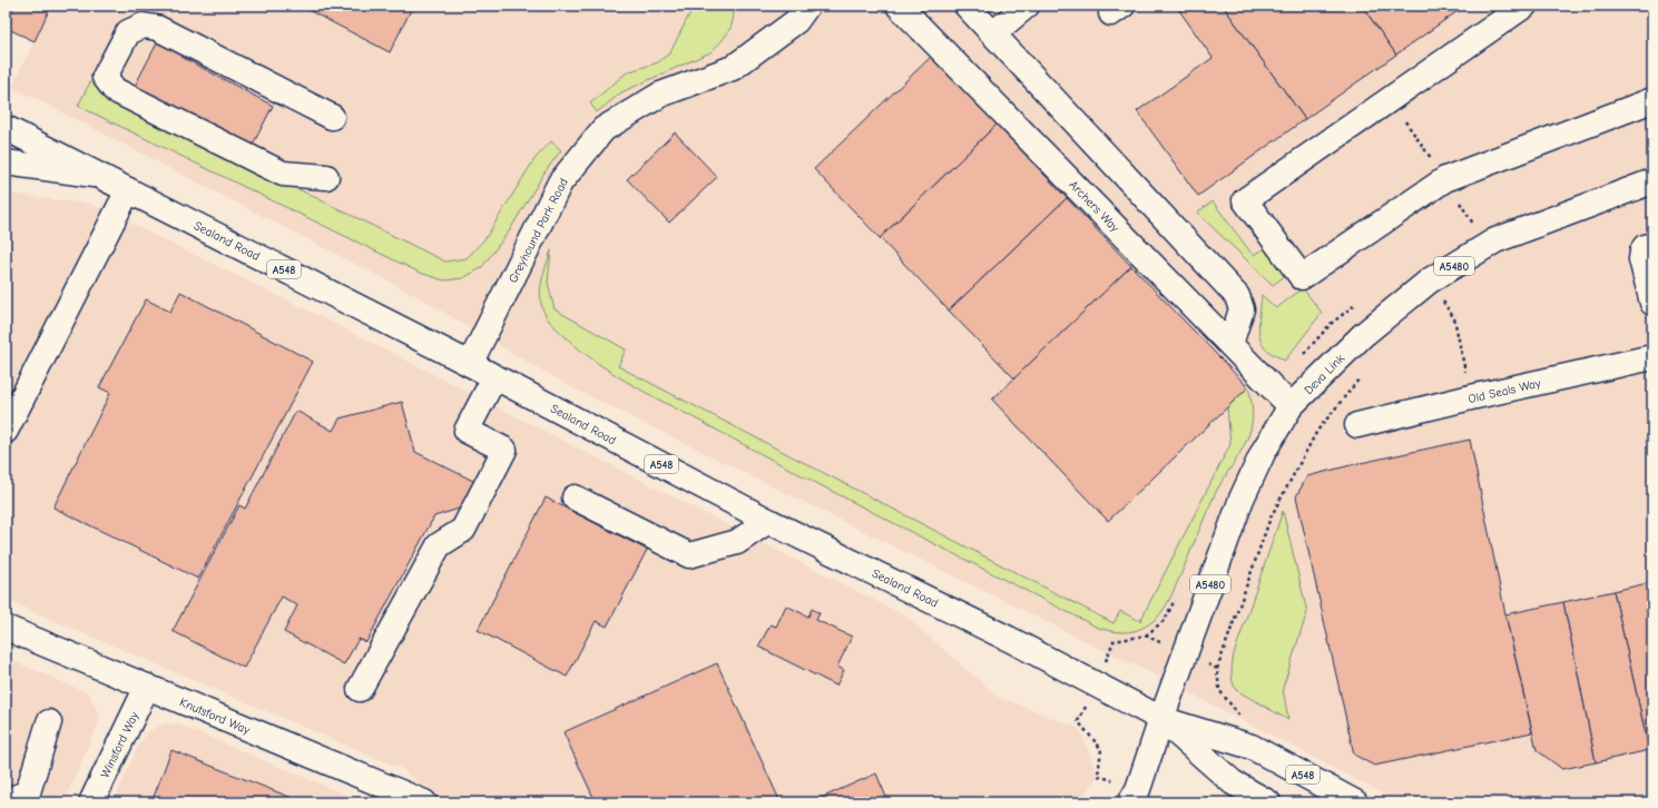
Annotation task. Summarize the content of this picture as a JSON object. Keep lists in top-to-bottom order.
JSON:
{
  "streets": {
    "main road": [
      "Archers Way",
      "Greyhound Park Road",
      "Sealand Road",
      "A5480",
      "A548",
      "Deva Link",
      "Old Seals Way",
      "Knutsford Way",
      "Winsford Way"
    ]
  },
  "crossings": [
    ["Archers Way", "Deva Link"],
    ["Greyhound Park Road", "Sealand Road"],
    ["Sealand Road", "Deva Link"],
    ["Knutsford Way", "Winsford Way"]
  ]
}
